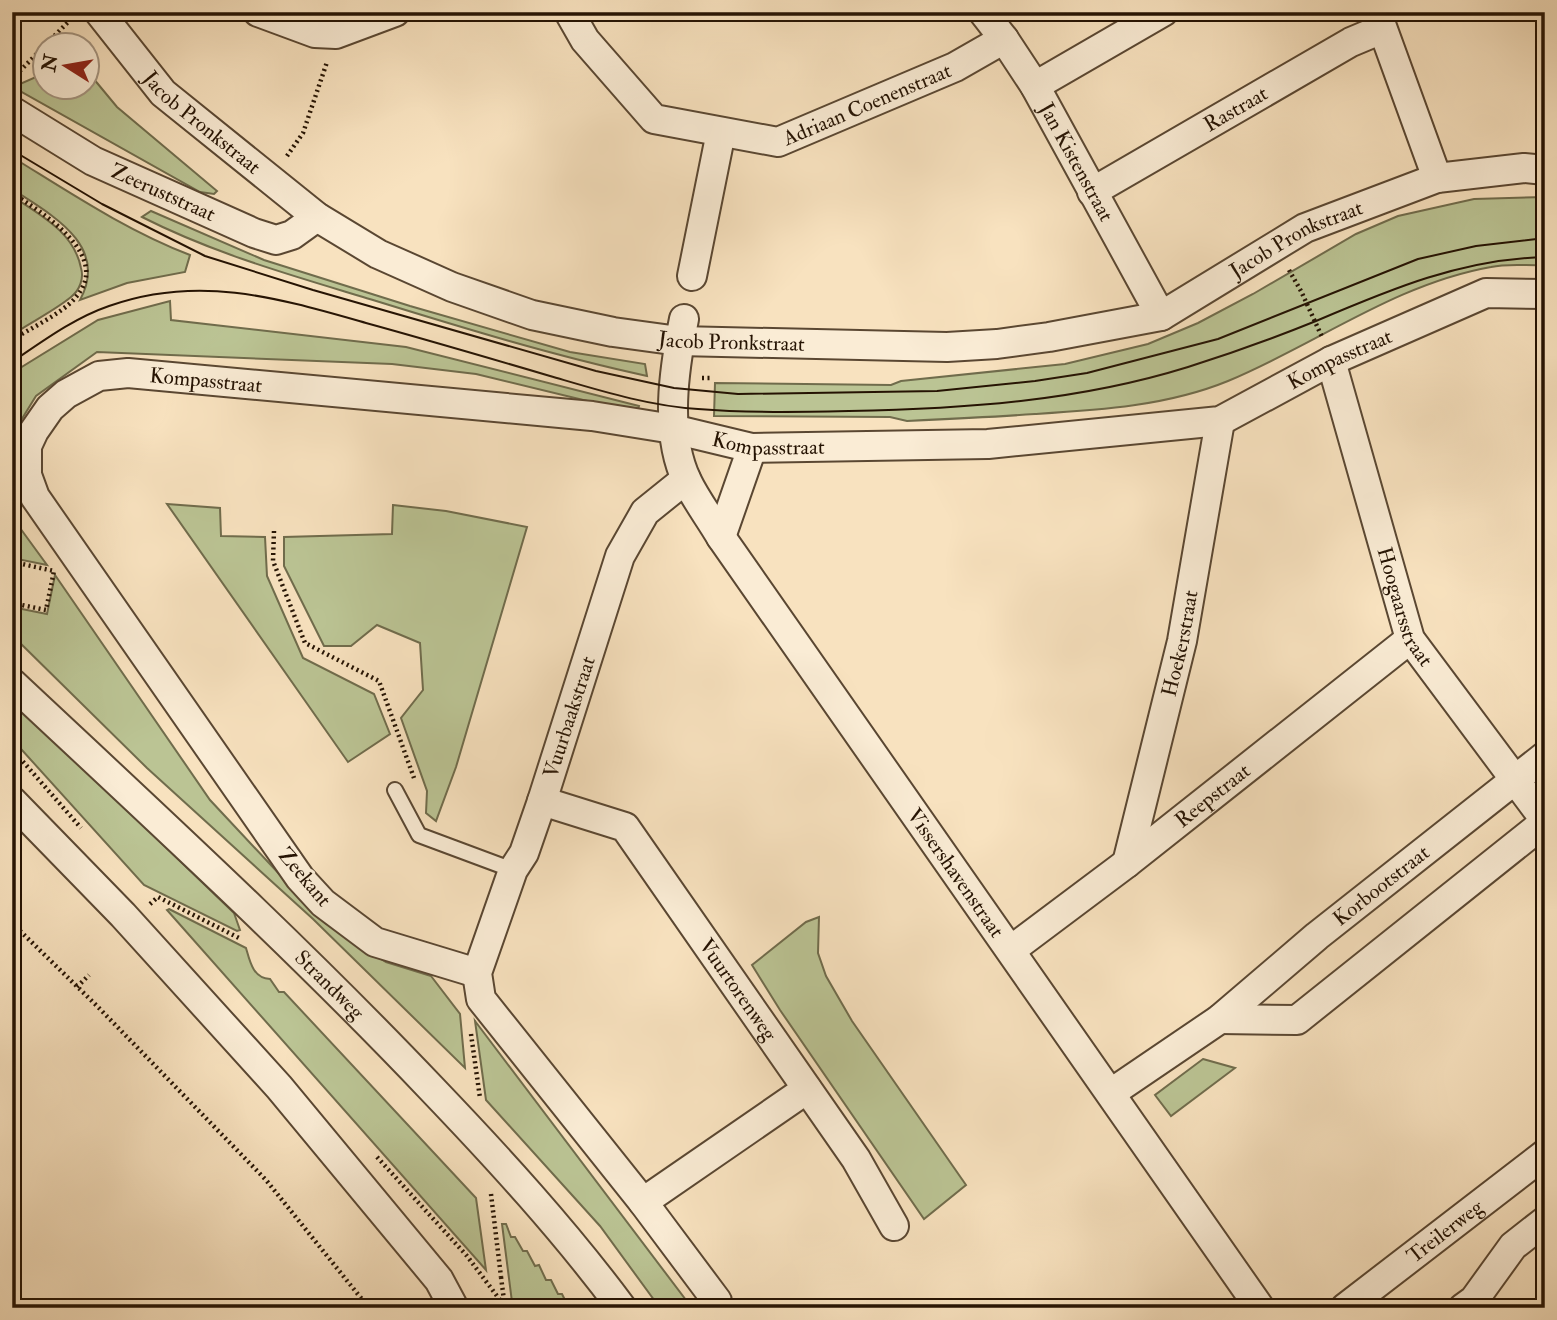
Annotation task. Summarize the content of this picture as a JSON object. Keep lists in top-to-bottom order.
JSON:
{
  "streets": {
    "street": [
      "Adriaan Coenenstraat",
      "Rastraat",
      "Jacob Pronkstraat",
      "Jan Kistenstraat",
      "Zeeruststraat",
      "Kompasstraat",
      "Hoogaarsstraat",
      "Hoekerstraat",
      "Vuurbaakstraat",
      "Reepstraat",
      "Vissershavenstraat",
      "Zeekant",
      "Korbootstraat",
      "Strandweg",
      "Vuurtorenweg",
      "Treilerweg"
    ]
  },
  "crossings": [
    ["Adriaan Coenenstraat", "Jan Kistenstraat"],
    ["Rastraat", "Jan Kistenstraat"],
    ["Jacob Pronkstraat", "Jan Kistenstraat"],
    ["Jacob Pronkstraat", "Zeeruststraat"],
    ["Kompasstraat", "Hoogaarsstraat"],
    ["Kompasstraat", "Hoekerstraat"],
    ["Kompasstraat", "Vissershavenstraat"],
    ["Kompasstraat", "Zeekant"],
    ["Hoogaarsstraat", "Reepstraat"],
    ["Hoogaarsstraat", "Korbootstraat"],
    ["Hoekerstraat", "Reepstraat"],
    ["Vuurbaakstraat", "Vissershavenstraat"],
    ["Vuurbaakstraat", "Zeekant"],
    ["Vuurbaakstraat", "Vuurtorenweg"],
    ["Reepstraat", "Vissershavenstraat"],
    ["Vissershavenstraat", "Korbootstraat"]
  ],
  "north": "left"
}
